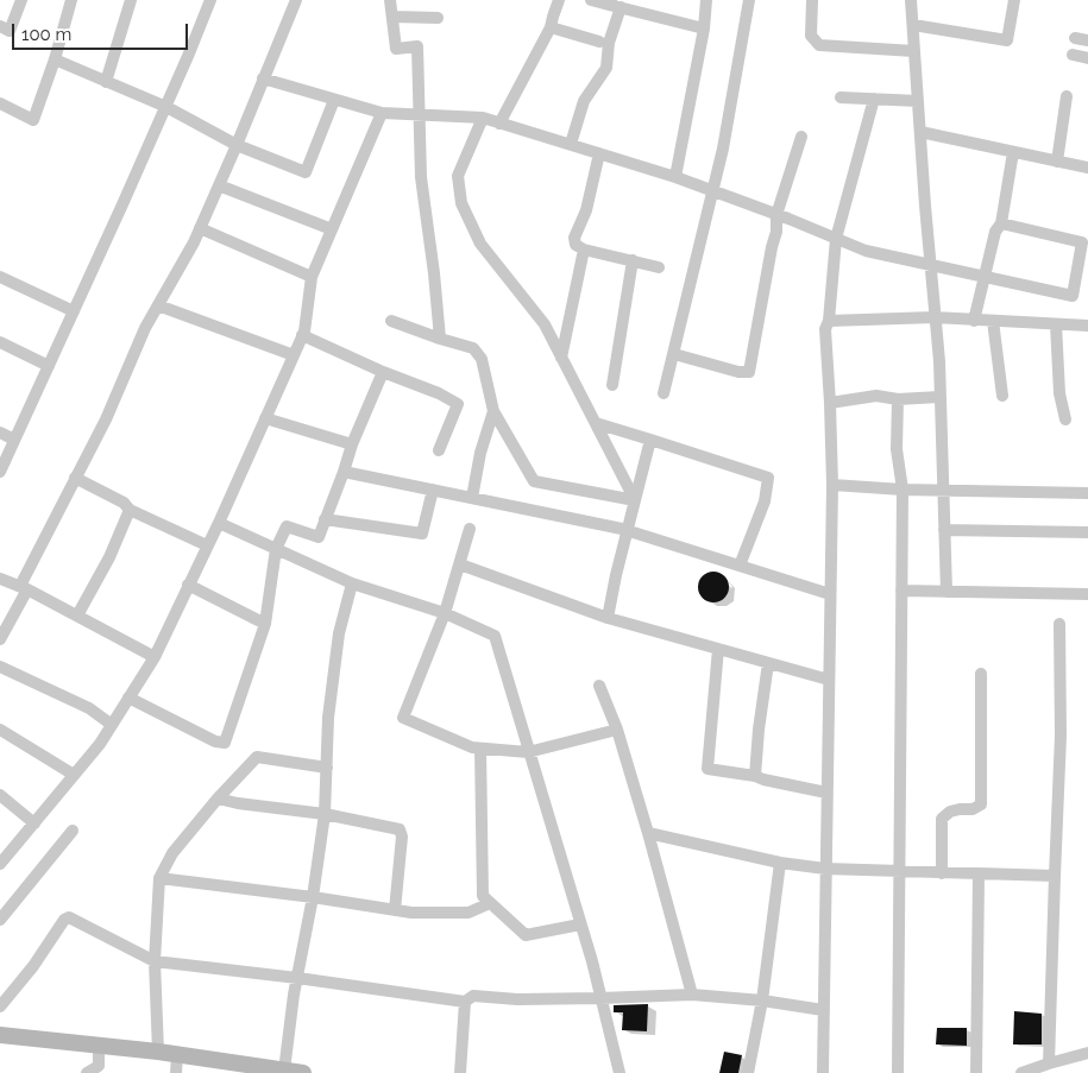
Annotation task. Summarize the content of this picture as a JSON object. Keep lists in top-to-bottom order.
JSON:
{
  "scale_bar": "100 m"
}
